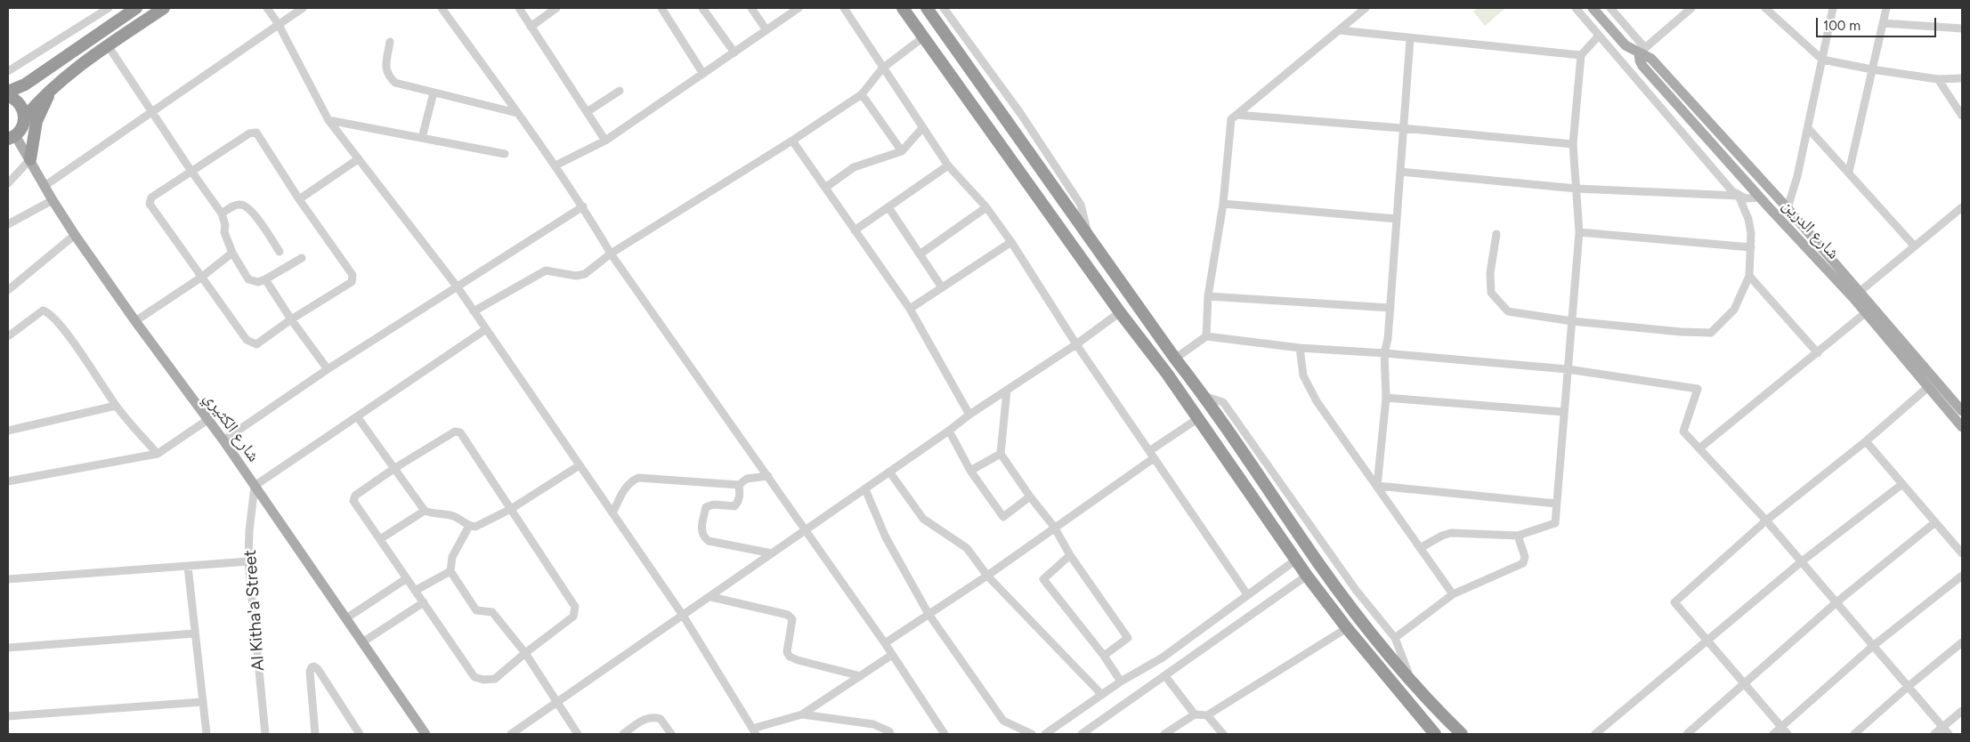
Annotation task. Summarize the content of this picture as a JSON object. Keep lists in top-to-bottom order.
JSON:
{
  "streets": {
    "main road": ["شارع الدرين", "شارع الكثيري"],
    "street": ["Al Kitha'a Street"]
  },
  "crossings": [
    ["شارع الكثيري", "Al Kitha'a Street"]
  ],
  "scale_bar": "100 m"
}
